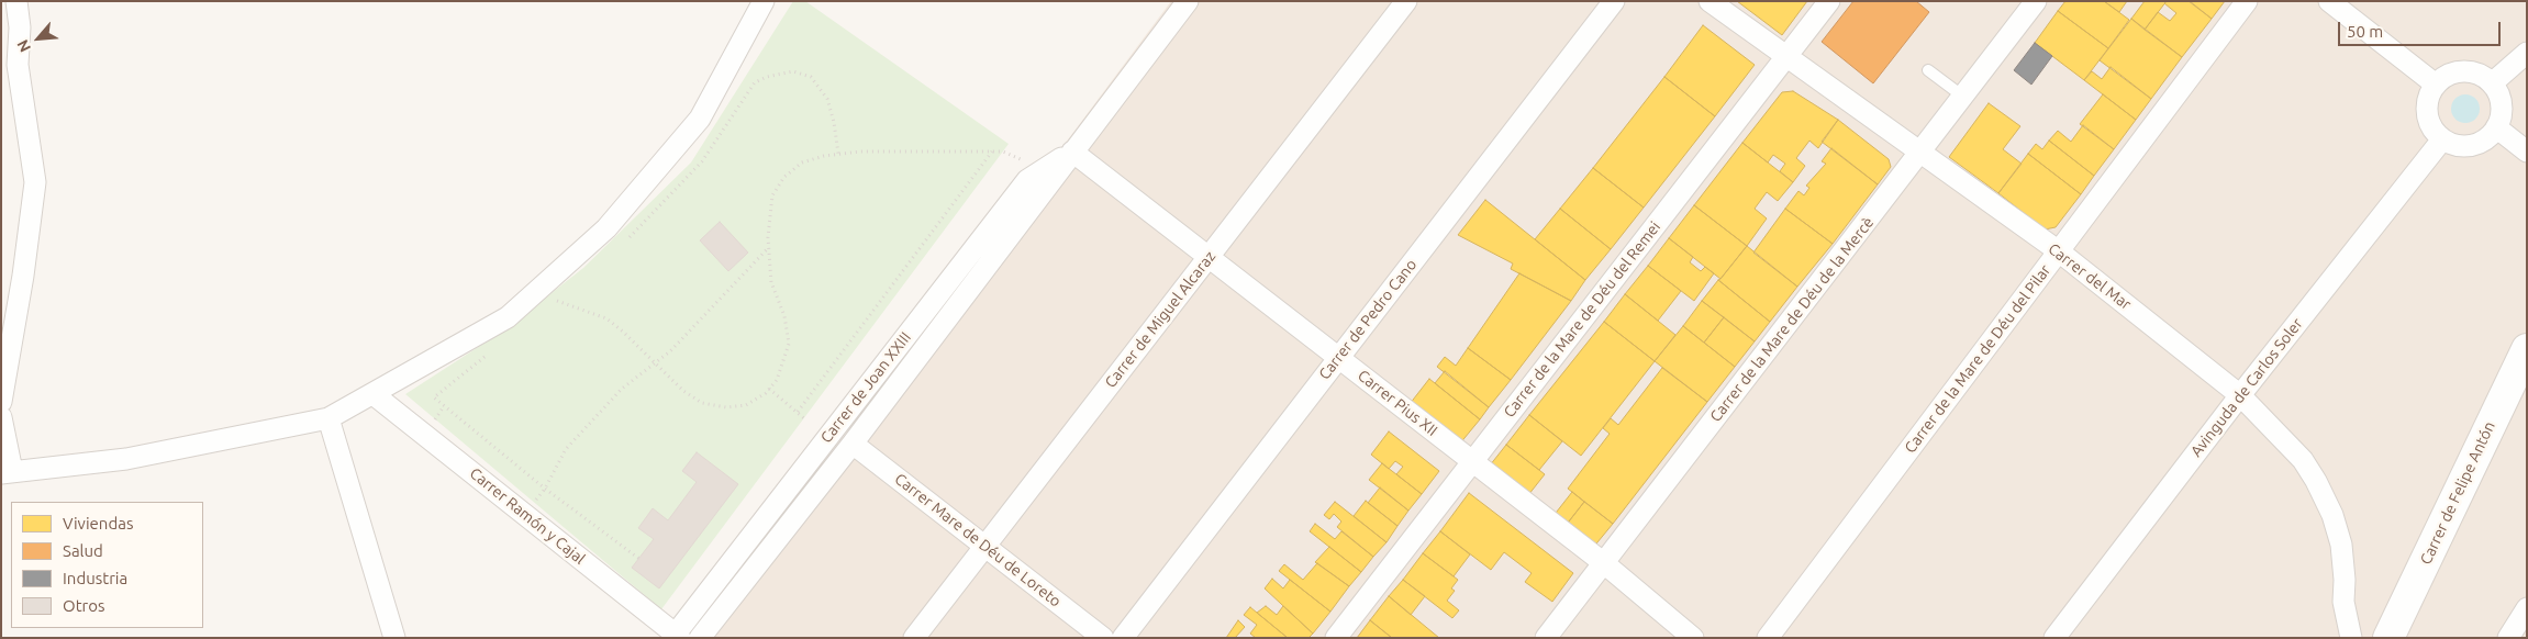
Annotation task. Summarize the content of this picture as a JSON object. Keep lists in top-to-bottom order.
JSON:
{
  "streets": {
    "street": [
      "Carrer del Mar",
      "Carrer de Miguel Alcaraz",
      "Carrer de Pedro Cano",
      "Carrer de la Mare de Déu del Remei",
      "Carrer de la Mare de Déu de la Mercè",
      "Carrer de la Mare de Déu del Pilar",
      "Carrer de Joan XXIII",
      "Avinguda de Carlos Soler",
      "Carrer Pius XII",
      "Carrer de Felipe Antón",
      "Carrer Ramón y Cajal",
      "Carrer Mare de Déu de Loreto"
    ]
  },
  "crossings": [
    ["Carrer del Mar", "Carrer de la Mare de Déu del Remei"],
    ["Carrer del Mar", "Carrer de la Mare de Déu de la Mercè"],
    ["Carrer del Mar", "Carrer de la Mare de Déu del Pilar"],
    ["Carrer del Mar", "Avinguda de Carlos Soler"],
    ["Carrer de Miguel Alcaraz", "Carrer Pius XII"],
    ["Carrer de Miguel Alcaraz", "Carrer Mare de Déu de Loreto"],
    ["Carrer de Pedro Cano", "Carrer Pius XII"],
    ["Carrer de la Mare de Déu del Remei", "Carrer Pius XII"],
    ["Carrer de la Mare de Déu de la Mercè", "Carrer Pius XII"],
    ["Carrer de Joan XXIII", "Carrer Pius XII"],
    ["Carrer de Joan XXIII", "Carrer Ramón y Cajal"],
    ["Carrer de Joan XXIII", "Carrer Mare de Déu de Loreto"]
  ],
  "legend": [
    "Viviendas",
    "Salud",
    "Industria",
    "Otros"
  ],
  "scale_bar": "50 m",
  "north": "bottom left"
}
